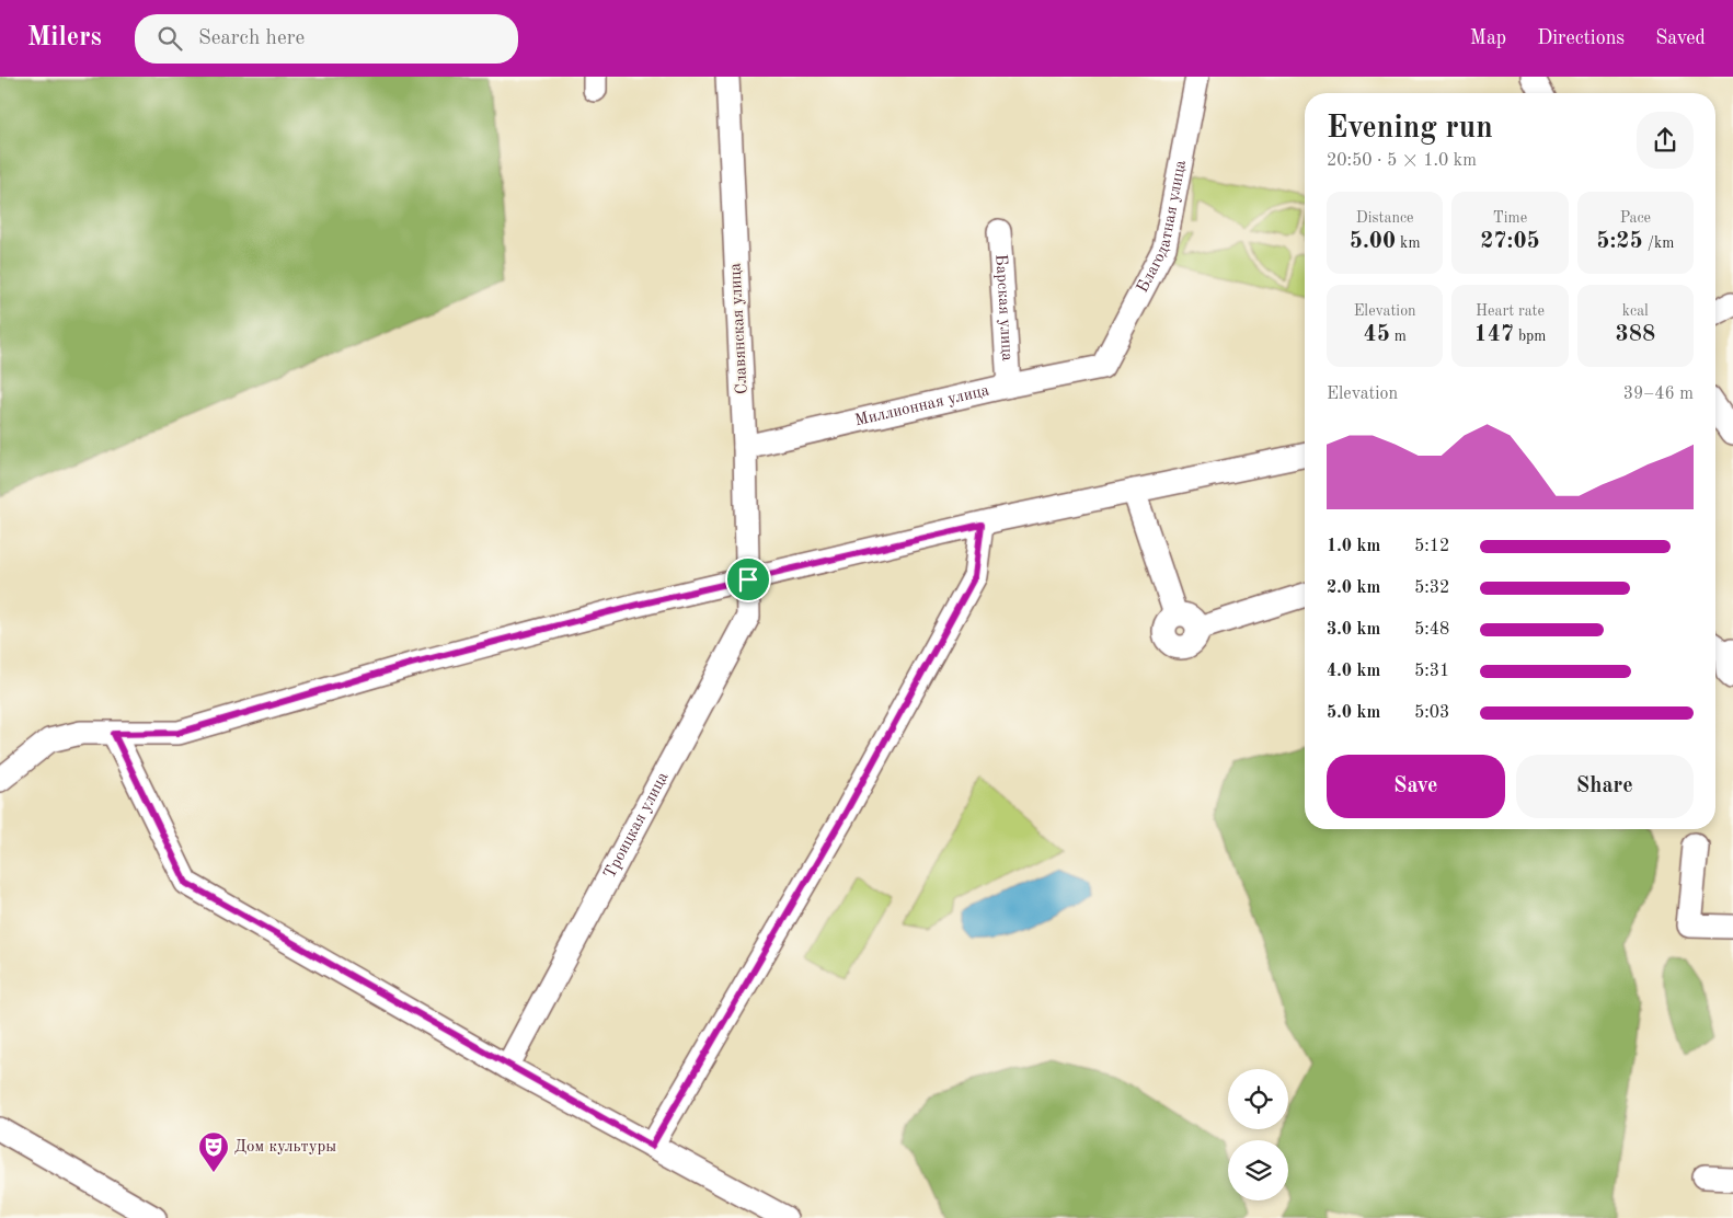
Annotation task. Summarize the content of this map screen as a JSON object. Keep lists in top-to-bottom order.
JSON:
{
  "streets": {
    "street": [
      "Благодатная улица",
      "Барская улица",
      "Славянская улица",
      "Миллионная улица",
      "Троицкая улица"
    ]
  },
  "crossings": [
    ["Благодатная улица", "Миллионная улица"],
    ["Барская улица", "Миллионная улица"],
    ["Славянская улица", "Миллионная улица"],
    ["Славянская улица", "Троицкая улица"]
  ],
  "places": {
    "theatre": ["Дом культуры"]
  },
  "page": {
    "header": "Milers",
    "search": "Search here",
    "nav": ["Map", "Directions", "Saved"],
    "heading": ["Evening run", "20:50 · 5 × 1.0 km"],
    "stats": [
      ["Distance", "5.00 km"],
      ["Time", "27:05"],
      ["Pace", "5:25 /km"],
      ["Elevation", "45 m"],
      ["Heart rate", "147 bpm"],
      ["kcal", "388"]
    ],
    "chart": ["Elevation", "39–46 m"],
    "list": [
      {
        "name": "1.0 km",
        "note": "5:12"
      },
      {
        "name": "2.0 km",
        "note": "5:32"
      },
      {
        "name": "3.0 km",
        "note": "5:48"
      },
      {
        "name": "4.0 km",
        "note": "5:31"
      },
      {
        "name": "5.0 km",
        "note": "5:03"
      }
    ],
    "buttons": ["Save", "Share"]
  }
}
